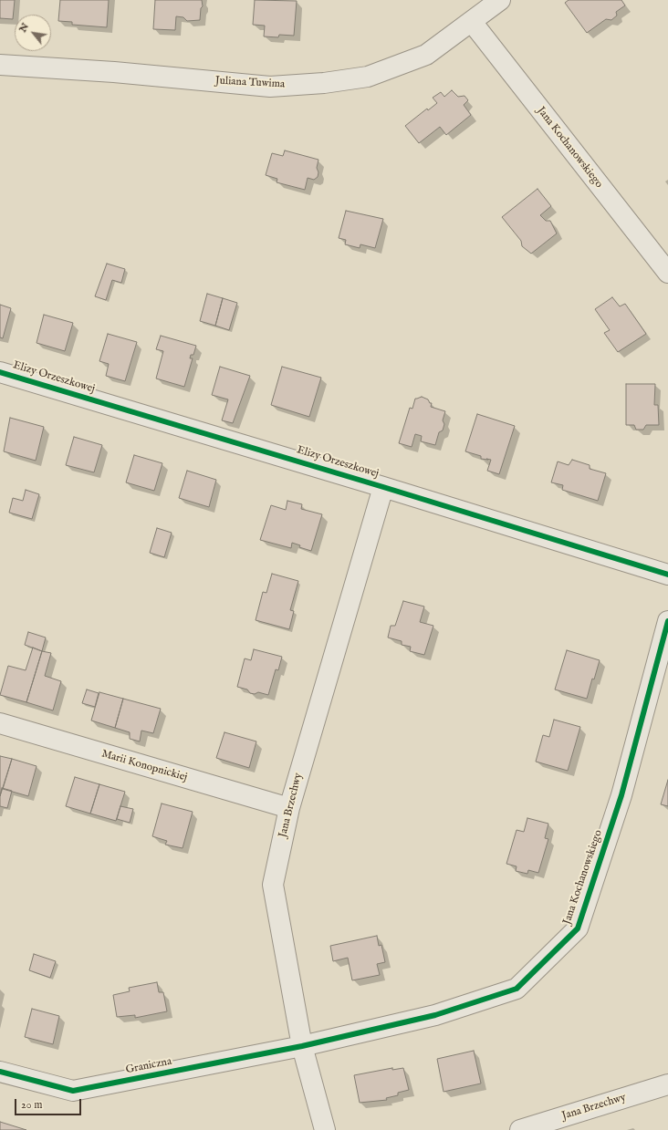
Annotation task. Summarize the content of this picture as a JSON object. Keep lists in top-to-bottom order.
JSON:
{
  "streets": {
    "street": [
      "Juliana Tuwima",
      "Jana Kochanowskiego",
      "Elizy Orzeszkowej",
      "Marii Konopnickiej",
      "Jana Brzechwy",
      "Graniczna"
    ]
  },
  "crossings": [
    ["Juliana Tuwima", "Jana Kochanowskiego"],
    ["Jana Kochanowskiego", "Jana Brzechwy"],
    ["Jana Kochanowskiego", "Graniczna"],
    ["Elizy Orzeszkowej", "Jana Brzechwy"],
    ["Marii Konopnickiej", "Jana Brzechwy"],
    ["Jana Brzechwy", "Graniczna"]
  ],
  "scale_bar": "20 m",
  "north": "top left"
}
